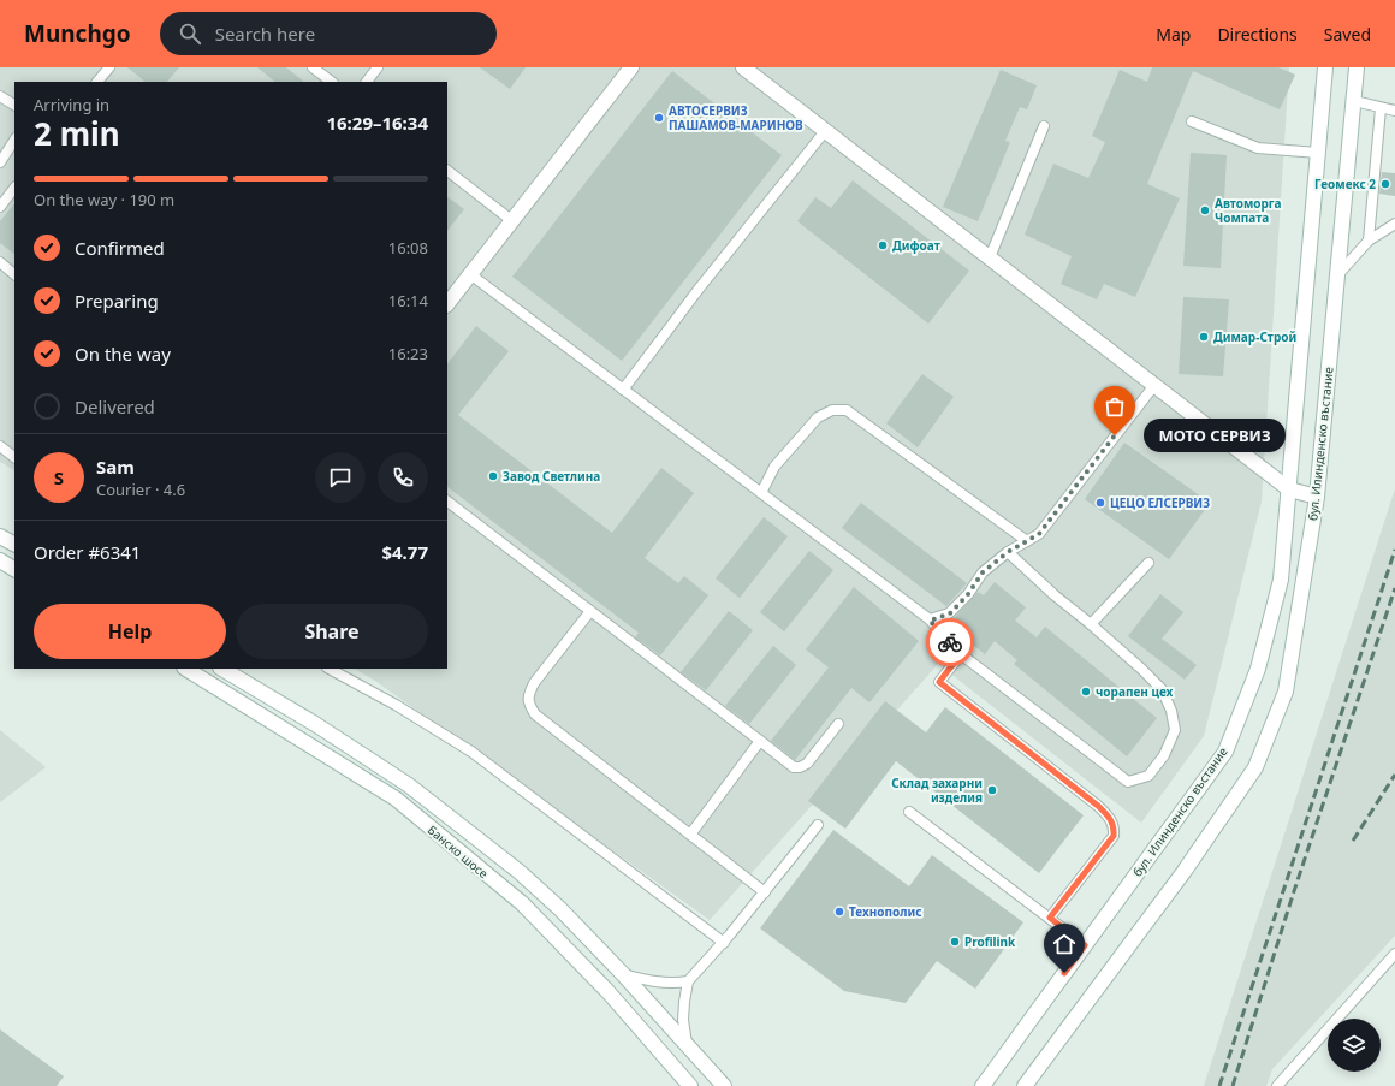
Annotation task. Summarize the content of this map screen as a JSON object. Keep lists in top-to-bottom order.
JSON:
{
  "streets": {
    "main road": ["бул. Илинденско въстание", "Банско шосе"]
  },
  "places": [
    "АВТОСЕРВИЗ ПАШАМОВ-МАРИНОВ",
    "Геомекс 2",
    "Автоморга Чомпата",
    "Дифоат",
    "Димар-Строй",
    "МОТО СЕРВИЗ",
    "Завод Светлина",
    "ЦЕЦО ЕЛСЕРВИЗ",
    "чорапен цех",
    "Склад захарни изделия",
    "Технополис",
    "Profilink"
  ],
  "page": {
    "header": "Munchgo",
    "search": "Search here",
    "nav": ["Map", "Directions", "Saved"],
    "heading": ["2 min", "Arriving in", "16:29–16:34"],
    "panel": [
      "Sam",
      "Courier · 4.6",
      "Order #6341",
      "$4.77"
    ],
    "bar": "On the way · 190 m",
    "list": [
      ["Confirmed", "16:08"],
      ["Preparing", "16:14"],
      ["On the way", "16:23"],
      "Delivered"
    ],
    "bubble": "МОТО СЕРВИЗ",
    "round": "S",
    "buttons": ["Help", "Share"]
  }
}
